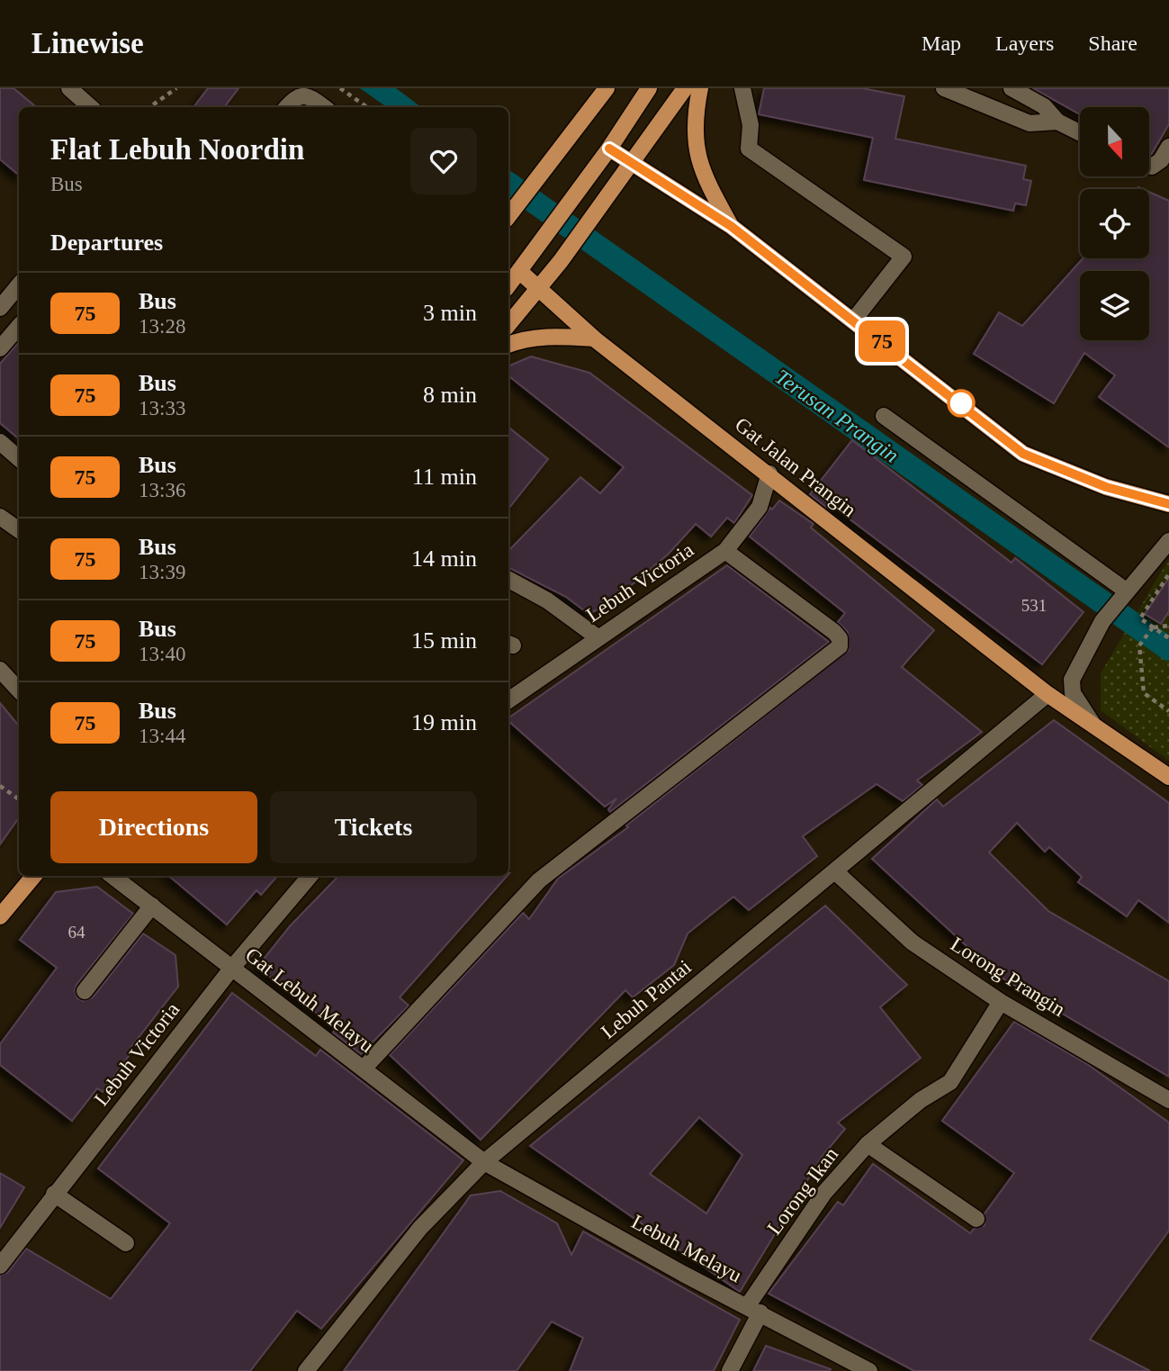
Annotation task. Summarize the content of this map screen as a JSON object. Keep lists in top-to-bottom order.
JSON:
{
  "streets": {
    "main road": ["Gat Jalan Prangin"],
    "street": [
      "Lebuh Victoria",
      "Lorong Prangin",
      "Lebuh Pantai",
      "Gat Lebuh Melayu",
      "Lorong Ikan",
      "Lebuh Melayu"
    ]
  },
  "crossings": [
    ["Gat Jalan Prangin", "Lebuh Victoria"],
    ["Gat Jalan Prangin", "Lebuh Pantai"],
    ["Lebuh Victoria", "Gat Lebuh Melayu"],
    ["Lorong Prangin", "Lebuh Pantai"],
    ["Lorong Prangin", "Lorong Ikan"],
    ["Lebuh Pantai", "Gat Lebuh Melayu"],
    ["Lebuh Pantai", "Lebuh Melayu"],
    ["Gat Lebuh Melayu", "Lebuh Melayu"],
    ["Lorong Ikan", "Lebuh Melayu"]
  ],
  "water": ["Terusan Prangin"],
  "lines": ["bus line 75"],
  "house_numbers": ["531", "64"],
  "north": "bottom",
  "page": {
    "header": "Linewise",
    "nav": ["Map", "Layers", "Share"],
    "on_map": "75",
    "heading": [
      ["Flat Lebuh Noordin", "Bus"],
      "Departures"
    ],
    "list": [
      {
        "mark": "75",
        "name": "Bus",
        "note": "13:28",
        "value": "3 min"
      },
      {
        "mark": "75",
        "name": "Bus",
        "note": "13:33",
        "value": "8 min"
      },
      {
        "mark": "75",
        "name": "Bus",
        "note": "13:36",
        "value": "11 min"
      },
      {
        "mark": "75",
        "name": "Bus",
        "note": "13:39",
        "value": "14 min"
      },
      {
        "mark": "75",
        "name": "Bus",
        "note": "13:40",
        "value": "15 min"
      },
      {
        "mark": "75",
        "name": "Bus",
        "note": "13:44",
        "value": "19 min"
      }
    ],
    "buttons": ["Directions", "Tickets"]
  }
}
